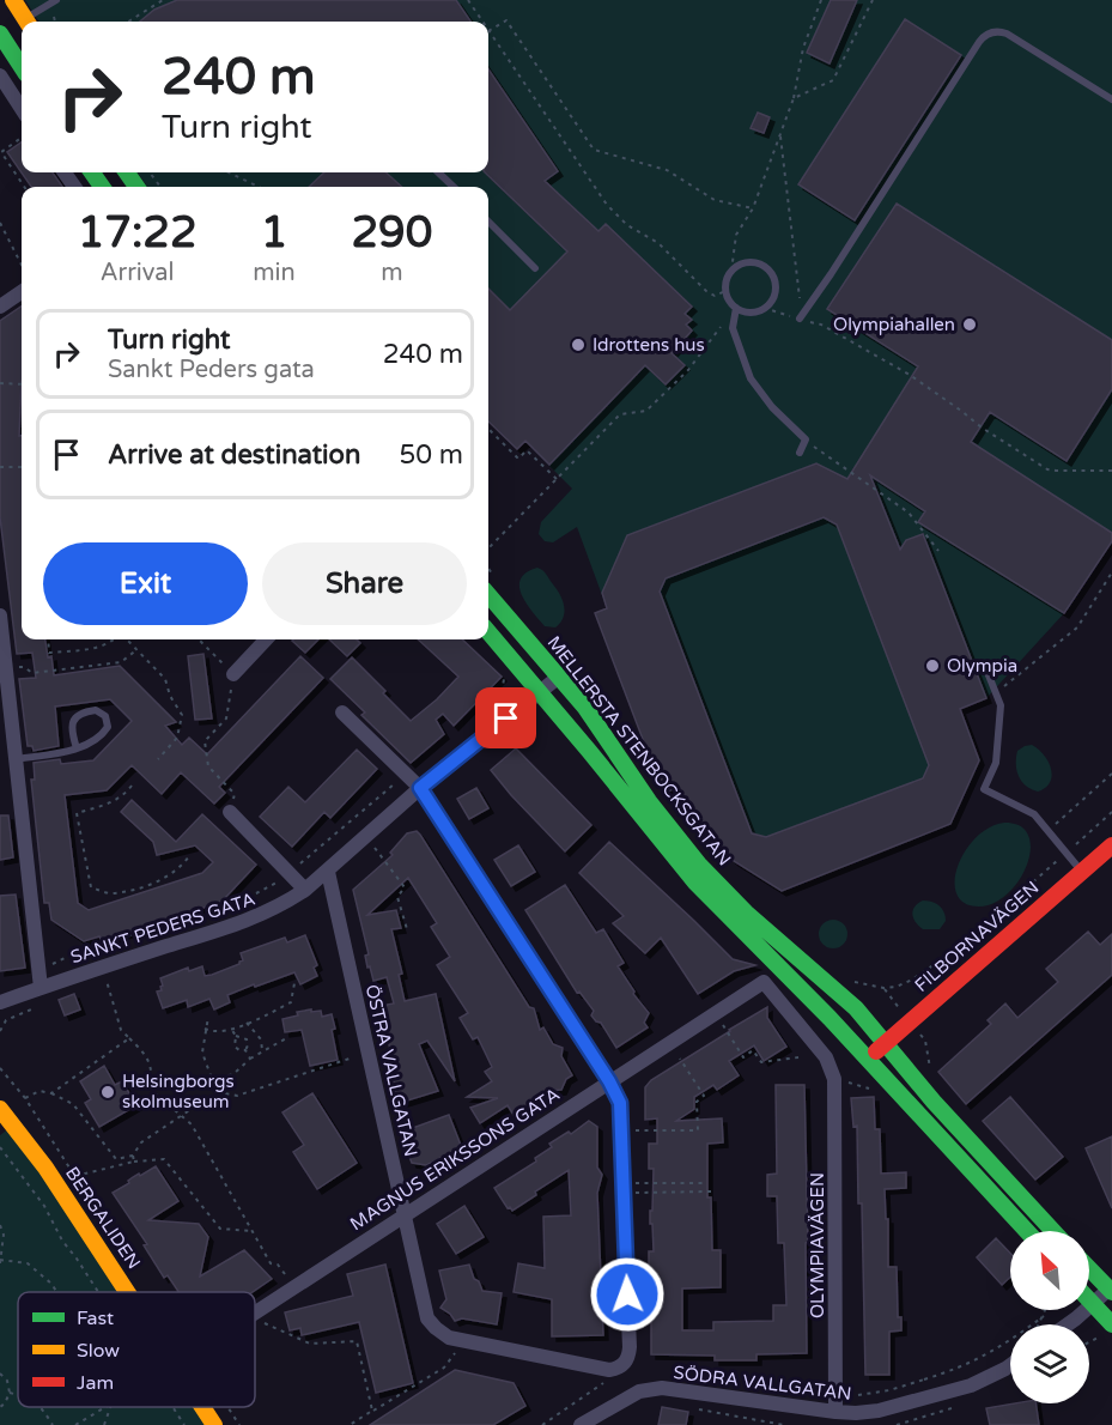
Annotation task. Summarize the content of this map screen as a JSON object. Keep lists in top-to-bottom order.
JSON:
{
  "streets": {
    "main road": ["MELLERSTA STENBOCKSGATAN", "FILBORNAVÄGEN", "BERGALIDEN"],
    "street": [
      "SANKT PEDERS GATA",
      "ÖSTRA VALLGATAN",
      "MAGNUS ERIKSSONS GATA",
      "OLYMPIAVÄGEN",
      "SÖDRA VALLGATAN"
    ]
  },
  "crossings": [
    ["MELLERSTA STENBOCKSGATAN", "SANKT PEDERS GATA"],
    ["MELLERSTA STENBOCKSGATAN", "FILBORNAVÄGEN"],
    ["SANKT PEDERS GATA", "ÖSTRA VALLGATAN"],
    ["ÖSTRA VALLGATAN", "MAGNUS ERIKSSONS GATA"],
    ["MAGNUS ERIKSSONS GATA", "OLYMPIAVÄGEN"],
    ["OLYMPIAVÄGEN", "SÖDRA VALLGATAN"]
  ],
  "places": [
    "Olympiahallen",
    "Idrottens hus",
    "Olympia",
    "Helsingborgs skolmuseum"
  ],
  "legend": ["Fast", "Slow", "Jam"],
  "north": "top left",
  "page": {
    "turn": ["240 m", "Turn right"],
    "eta": [
      "17:22",
      "Arrival",
      "1",
      "min",
      "290",
      "m"
    ],
    "list": [
      {
        "name": "Turn right",
        "note": "Sankt Peders gata",
        "value": "240 m"
      },
      {
        "name": "Arrive at destination",
        "value": "50 m"
      }
    ],
    "buttons": ["Exit", "Share"]
  }
}
